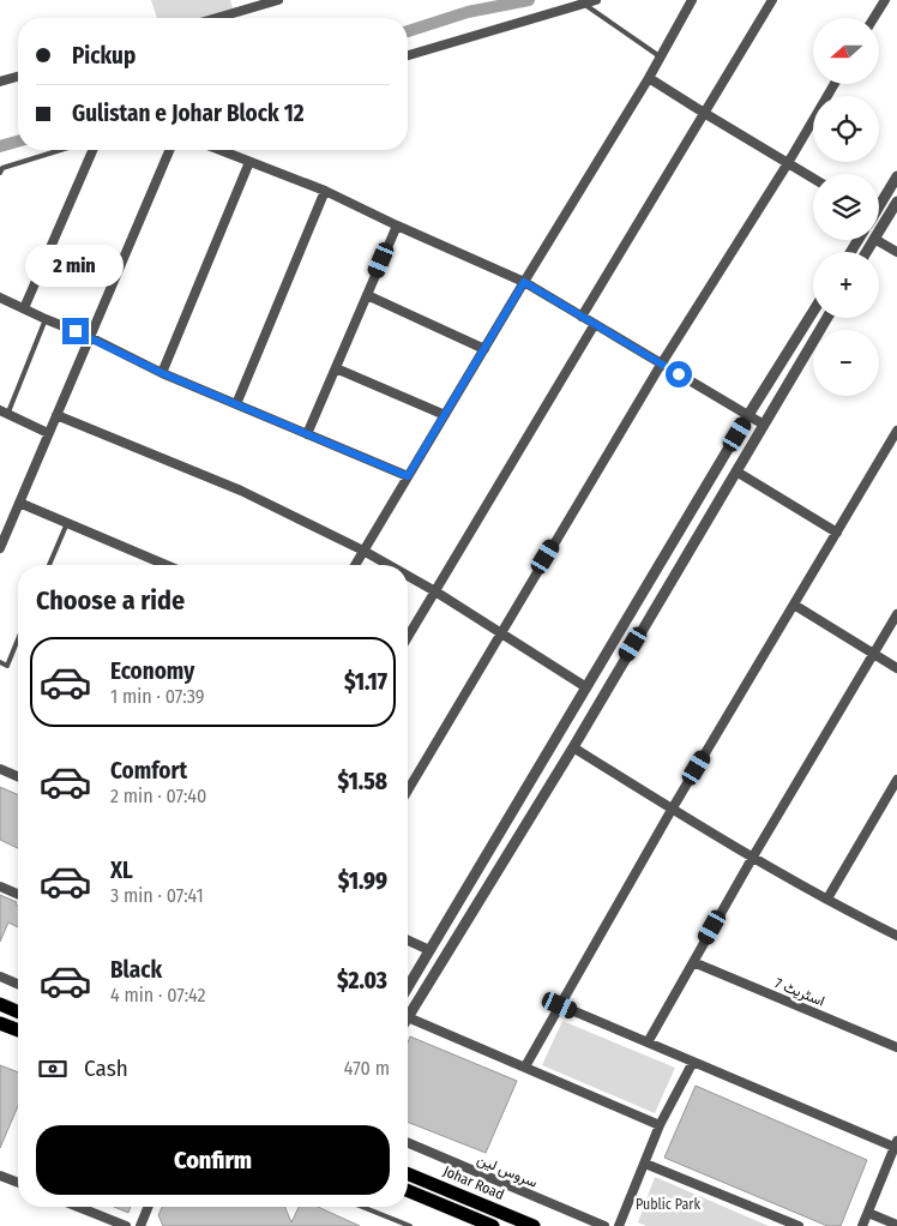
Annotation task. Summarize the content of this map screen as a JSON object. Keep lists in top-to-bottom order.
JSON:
{
  "streets": {
    "main road": ["Johar Road"],
    "street": ["اسٹریٹ 7", "سروس لین"]
  },
  "parks": ["Public Park"],
  "north": "left",
  "page": {
    "map_buttons": ["+", "−"],
    "banner": ["Pickup", "Gulistan e Johar Block 12"],
    "bubble": "2 min",
    "heading": "Choose a ride",
    "list": [
      {
        "name": "Economy",
        "note": "1 min · 07:39",
        "value": "$1.17"
      },
      {
        "name": "Comfort",
        "note": "2 min · 07:40",
        "value": "$1.58"
      },
      {
        "name": "XL",
        "note": "3 min · 07:41",
        "value": "$1.99"
      },
      {
        "name": "Black",
        "note": "4 min · 07:42",
        "value": "$2.03"
      }
    ],
    "pay": ["Cash", "470 m"],
    "buttons": "Confirm"
  }
}
